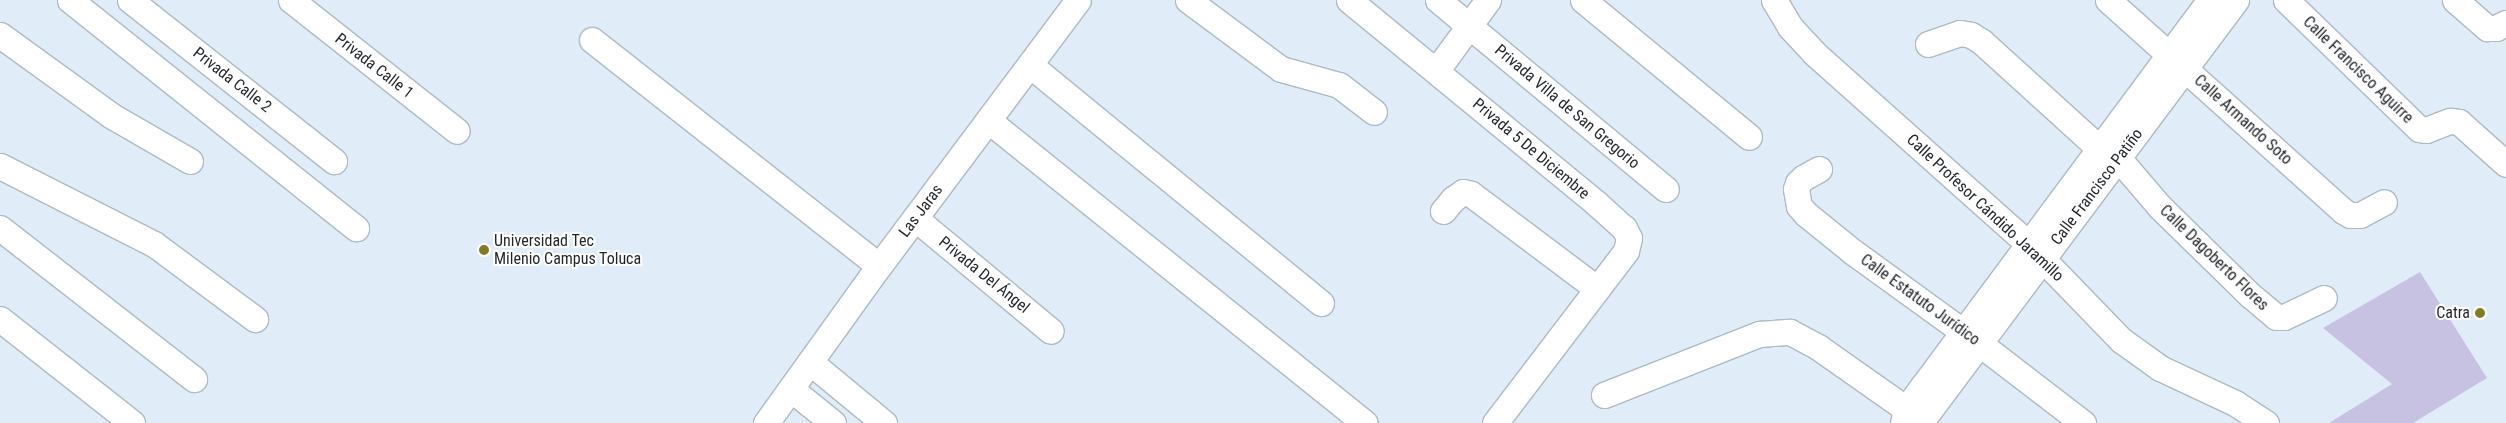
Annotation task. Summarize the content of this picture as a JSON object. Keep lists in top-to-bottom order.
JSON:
{
  "streets": {
    "street": [
      "Privada Calle 1",
      "Calle Francisco Aguirre",
      "Privada Calle 2",
      "Privada Villa de San Gregorio",
      "Calle Armando Soto",
      "Privada 5 De Diciembre",
      "Calle Francisco Patiño",
      "Calle Profesor Cándido Jaramillo",
      "Las Jaras",
      "Calle Dagoberto Flores",
      "Privada Del Ángel",
      "Calle Estatuto Jurídico"
    ]
  },
  "crossings": [
    ["Calle Armando Soto", "Calle Francisco Patiño"],
    ["Calle Francisco Patiño", "Calle Profesor Cándido Jaramillo"],
    ["Calle Francisco Patiño", "Calle Dagoberto Flores"],
    ["Calle Francisco Patiño", "Calle Estatuto Jurídico"],
    ["Las Jaras", "Privada Del Ángel"]
  ],
  "places": ["Universidad Tec Milenio Campus Toluca", "Catra"]
}
